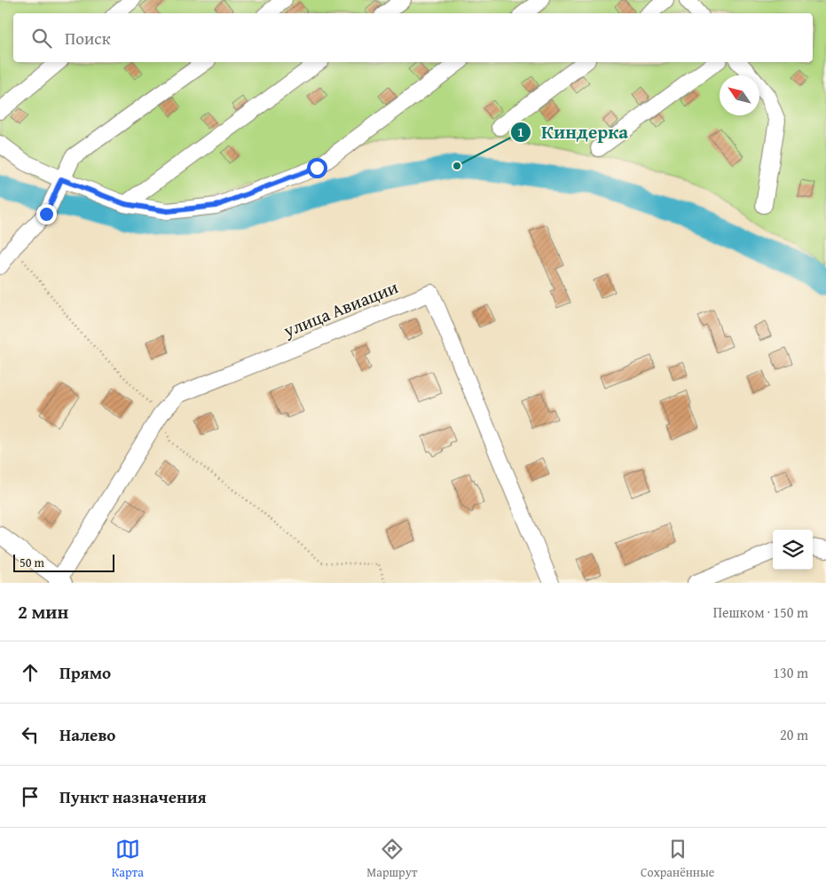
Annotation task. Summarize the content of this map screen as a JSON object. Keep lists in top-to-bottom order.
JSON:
{
  "streets": {
    "street": ["улица Авиации"]
  },
  "places": ["Киндерка"],
  "scale_bar": "50 m",
  "north": "top left",
  "page": {
    "search": "Поиск",
    "scale": "50 m",
    "heading": ["2 мин", "Пешком · 150 m"],
    "list": [
      ["Прямо", "130 m"],
      ["Налево", "20 m"],
      "Пункт назначения"
    ],
    "nav": ["Карта", "Маршрут", "Сохранённые"]
  }
}
